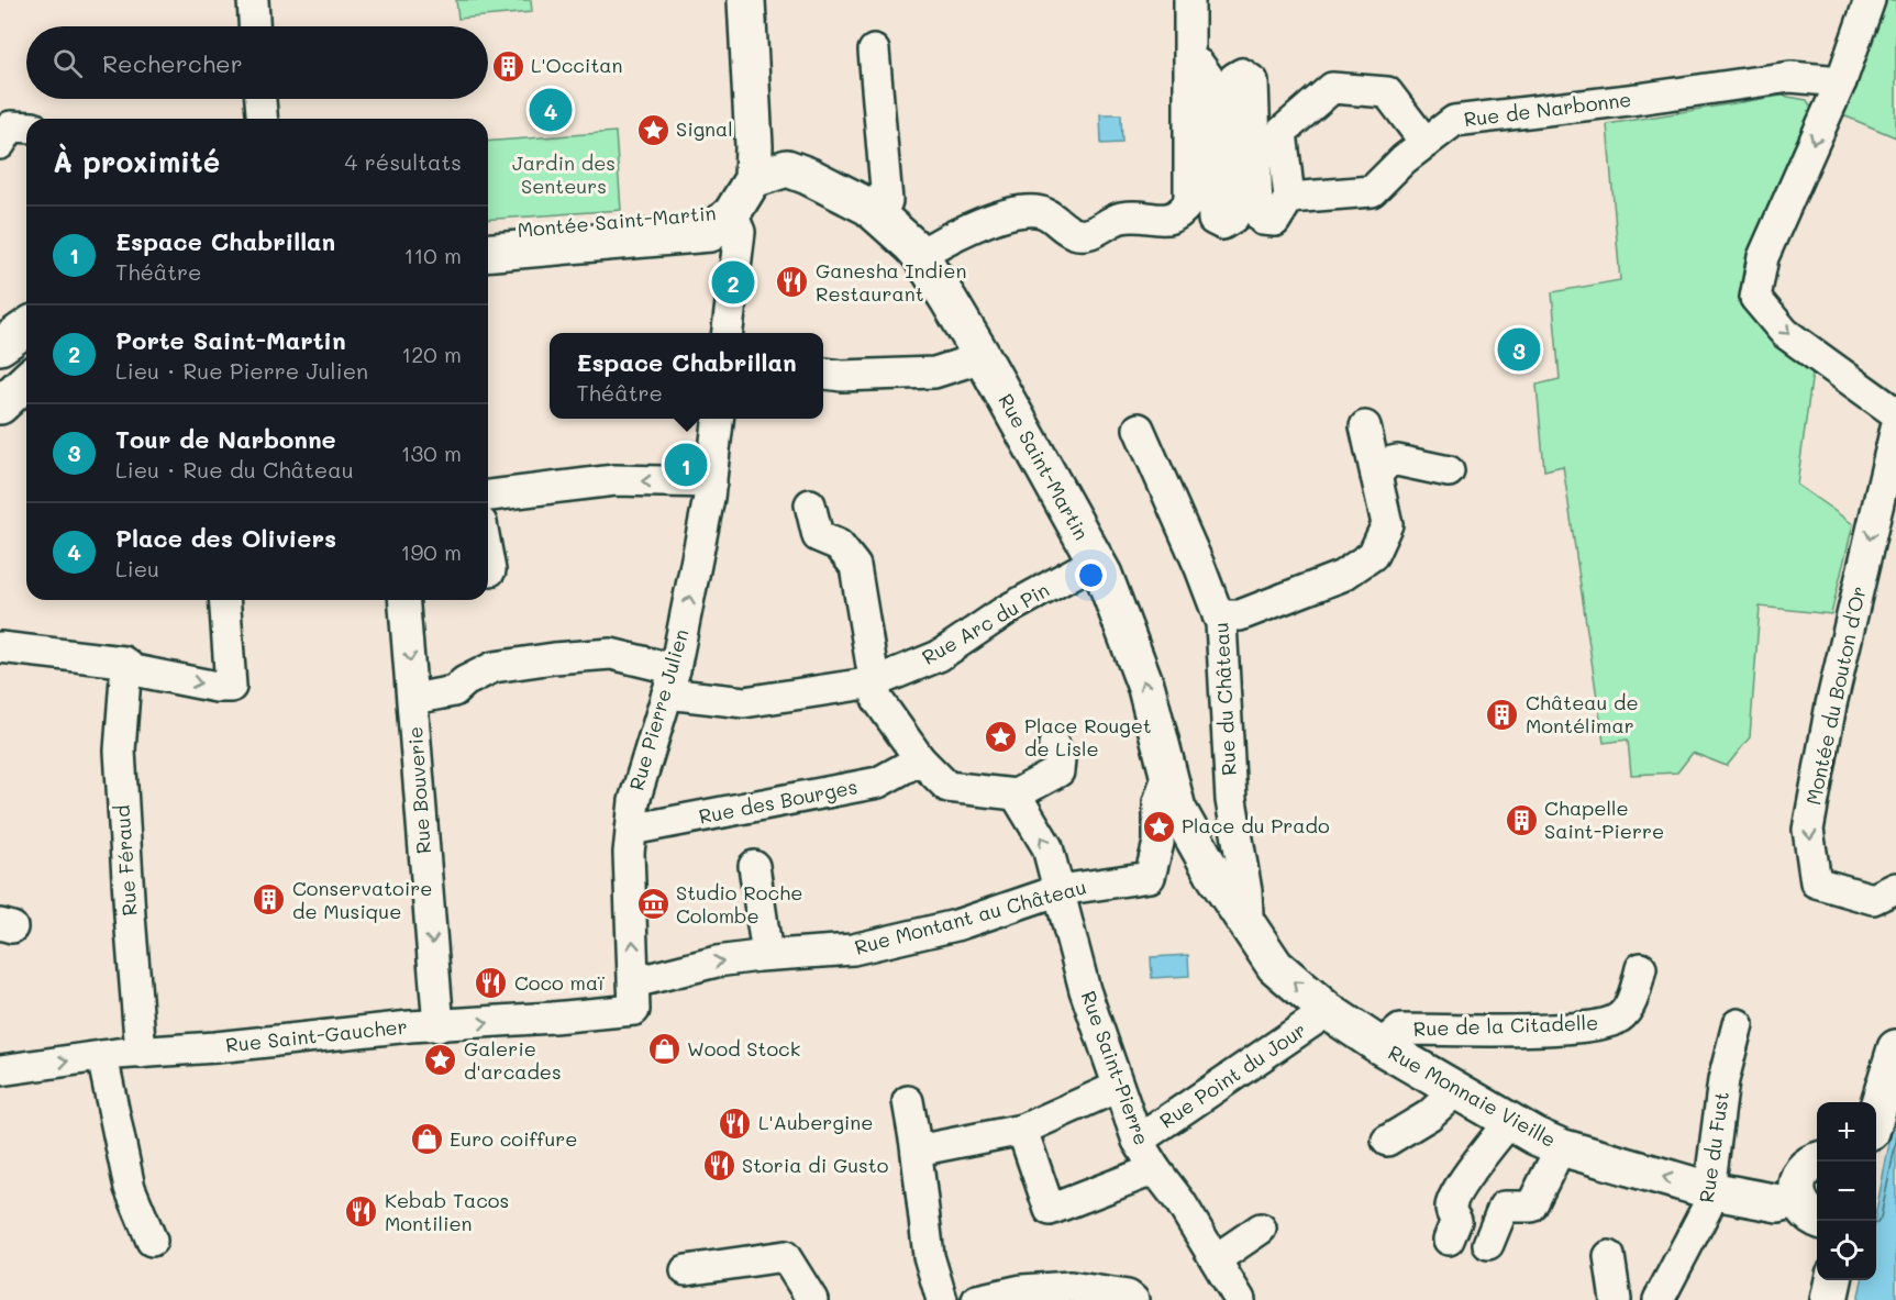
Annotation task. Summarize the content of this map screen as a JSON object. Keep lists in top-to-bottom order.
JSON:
{
  "streets": {
    "main road": ["Montée Saint-Martin", "Rue Saint-Martin", "Rue Monnaie Vieille"],
    "street": [
      "Rue de Narbonne",
      "Rue Arc du Pin",
      "Montée du Bouton d'Or",
      "Rue du Château",
      "Rue Pierre Julien",
      "Rue Bouverie",
      "Rue des Bourges",
      "Rue Féraud",
      "Rue Montant au Château",
      "Rue de la Citadelle",
      "Rue Saint-Gaucher",
      "Rue Saint-Pierre",
      "Rue Point du Jour",
      "Rue du Fust"
    ]
  },
  "crossings": [
    ["Rue Saint-Martin", "Rue Arc du Pin"],
    ["Rue Saint-Martin", "Rue Montant au Château"],
    ["Rue Saint-Martin", "Rue Monnaie Vieille"],
    ["Rue Arc du Pin", "Rue Pierre Julien"],
    ["Rue Arc du Pin", "Rue Bouverie"],
    ["Rue du Château", "Rue Monnaie Vieille"],
    ["Rue Pierre Julien", "Rue des Bourges"],
    ["Rue Pierre Julien", "Rue Montant au Château"],
    ["Rue Pierre Julien", "Rue Saint-Gaucher"],
    ["Rue Bouverie", "Rue Saint-Gaucher"],
    ["Rue Féraud", "Rue Saint-Gaucher"],
    ["Rue Montant au Château", "Rue Saint-Gaucher"],
    ["Rue Montant au Château", "Rue Saint-Pierre"],
    ["Rue de la Citadelle", "Rue Monnaie Vieille"],
    ["Rue Saint-Pierre", "Rue Point du Jour"],
    ["Rue Point du Jour", "Rue Monnaie Vieille"],
    ["Rue Monnaie Vieille", "Rue du Fust"]
  ],
  "one_way": [
    "Montée du Bouton d'Or",
    "Rue Pierre Julien",
    "Rue Bouverie",
    "Rue Saint-Gaucher",
    "Rue Monnaie Vieille"
  ],
  "parks": ["Jardin des Senteurs"],
  "places": {
    "building": [
      "L'Occitan",
      "Château de Montélimar",
      "Chapelle Saint-Pierre",
      "Conservatoire de Musique"
    ],
    "place": [
      "Signal",
      "Place Rouget de Lisle",
      "Place du Prado",
      "Galerie d'arcades"
    ],
    "restaurant": [
      "Ganesha Indien Restaurant",
      "Coco maï",
      "L'Aubergine",
      "Storia di Gusto",
      "Kebab Tacos Montilien"
    ],
    "museum": ["Studio Roche Colombe"],
    "shop": ["Wood Stock", "Euro coiffure"]
  },
  "page": {
    "search": "Rechercher",
    "pins": [
      "4",
      "2",
      "3",
      "1"
    ],
    "heading": ["À proximité", "4 résultats"],
    "list": [
      {
        "mark": "1",
        "name": "Espace Chabrillan",
        "note": "Théâtre",
        "value": "110 m"
      },
      {
        "mark": "2",
        "name": "Porte Saint-Martin",
        "note": "Lieu · Rue Pierre Julien",
        "value": "120 m"
      },
      {
        "mark": "3",
        "name": "Tour de Narbonne",
        "note": "Lieu · Rue du Château",
        "value": "130 m"
      },
      {
        "mark": "4",
        "name": "Place des Oliviers",
        "note": "Lieu",
        "value": "190 m"
      }
    ],
    "popup": ["Espace Chabrillan", "Théâtre"],
    "map_buttons": ["+", "−"]
  }
}
